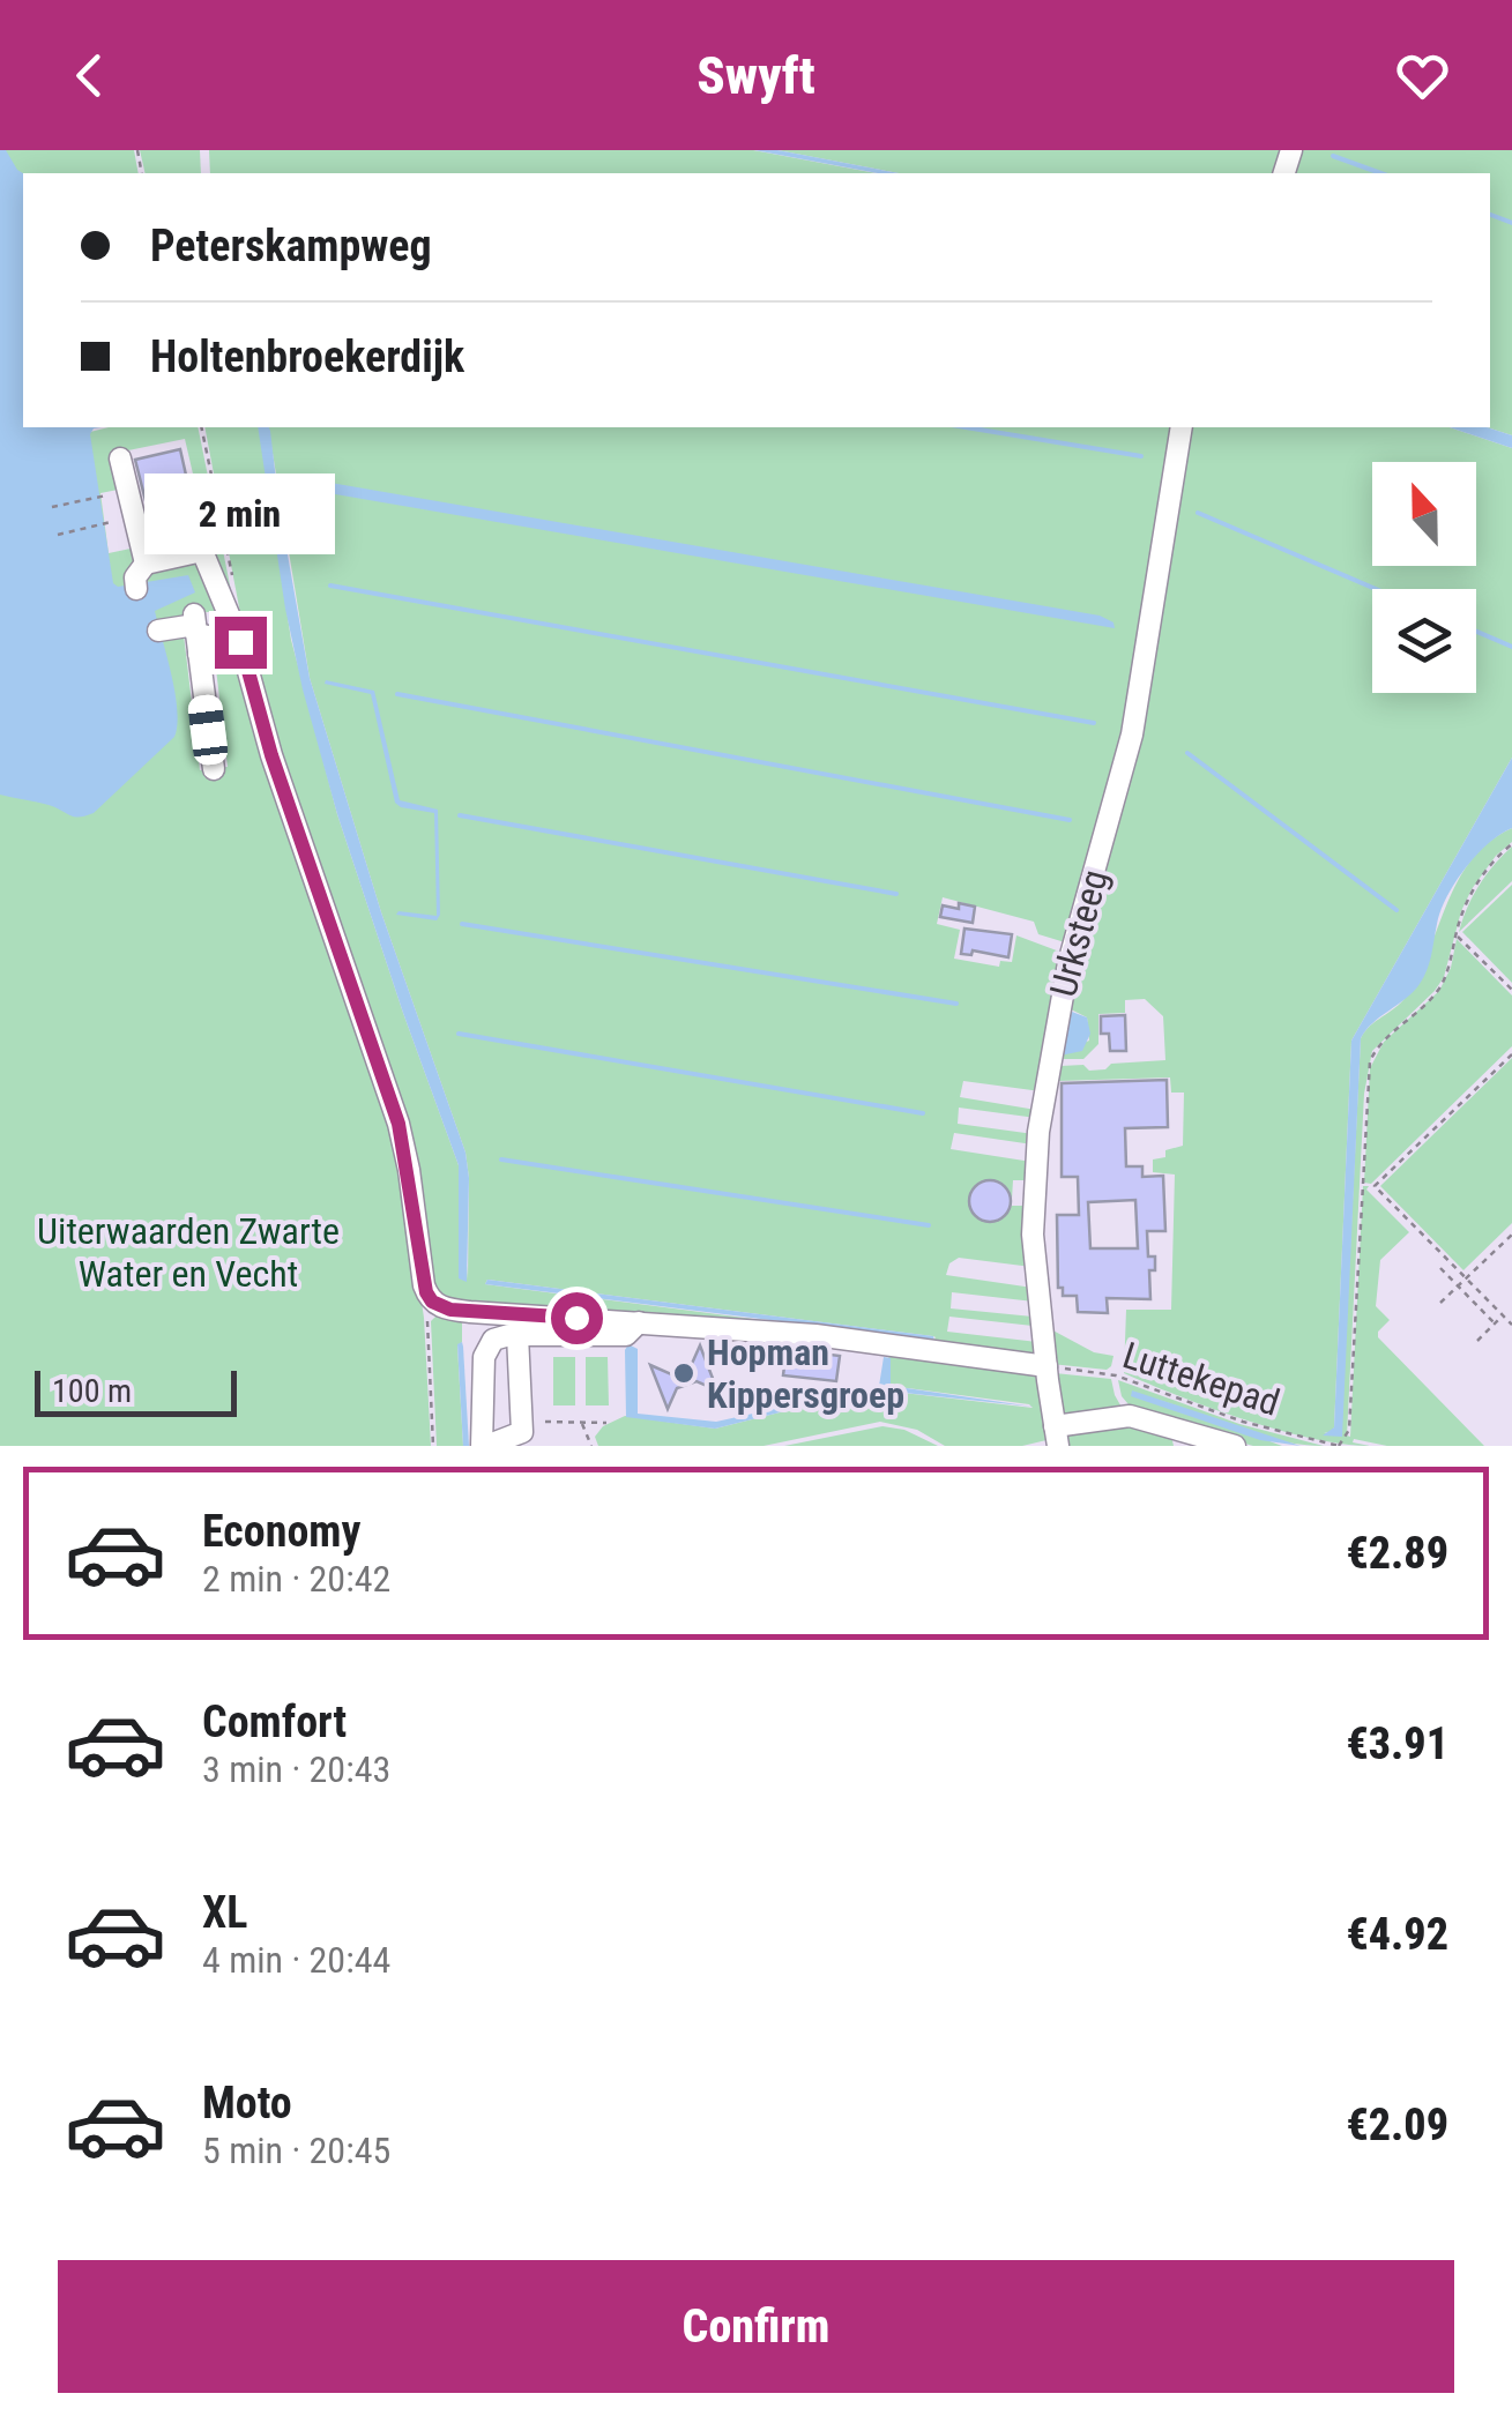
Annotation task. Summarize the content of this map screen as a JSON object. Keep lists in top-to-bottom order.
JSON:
{
  "streets": {
    "street": ["Urksteeg"],
    "path": ["Luttekepad"]
  },
  "crossings": [
    ["Urksteeg", "Luttekepad"]
  ],
  "parks": ["Uiterwaarden Zwarte Water en Vecht"],
  "places": ["Hopman Kippersgroep"],
  "scale_bar": "100 m",
  "north": "top",
  "page": {
    "header": "Swyft",
    "banner": ["Peterskampweg", "Holtenbroekerdijk"],
    "bubble": "2 min",
    "scale": "100 m",
    "list": [
      {
        "name": "Economy",
        "note": "2 min · 20:42",
        "value": "€2.89"
      },
      {
        "name": "Comfort",
        "note": "3 min · 20:43",
        "value": "€3.91"
      },
      {
        "name": "XL",
        "note": "4 min · 20:44",
        "value": "€4.92"
      },
      {
        "name": "Moto",
        "note": "5 min · 20:45",
        "value": "€2.09"
      }
    ],
    "buttons": "Confirm"
  }
}
